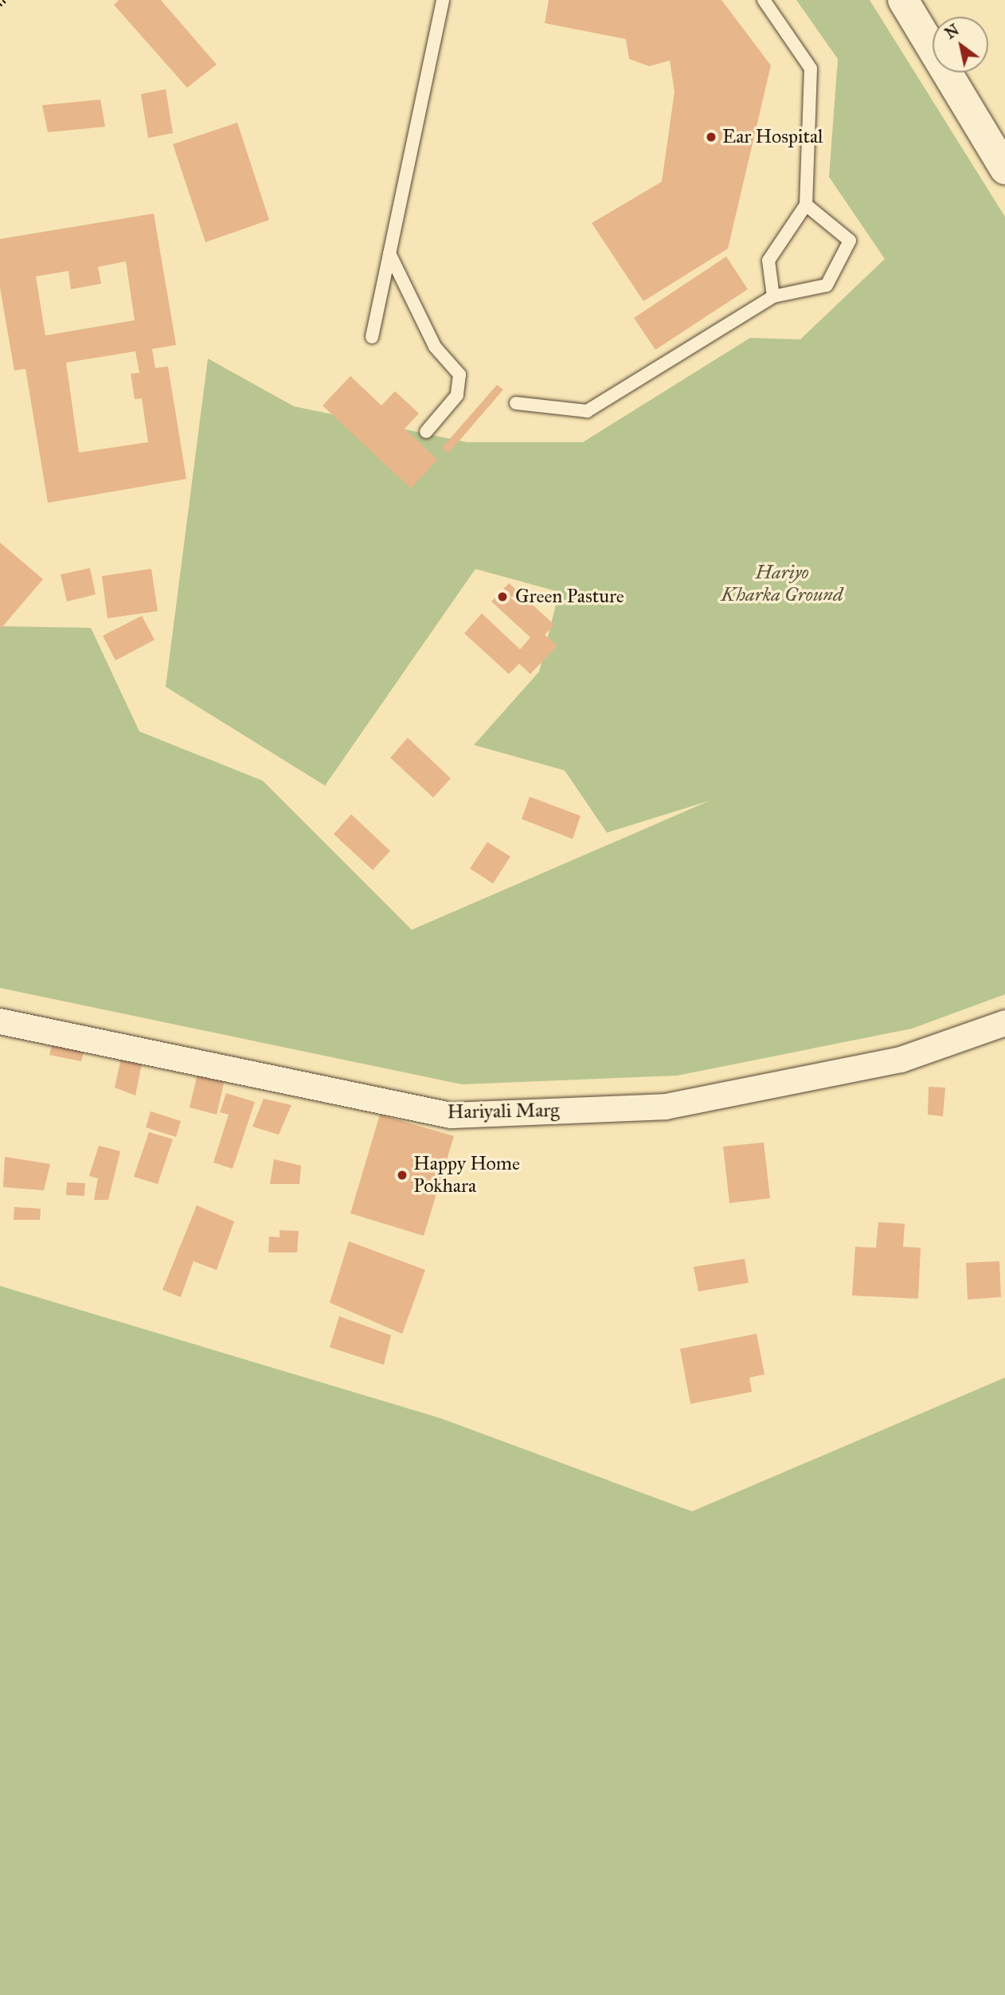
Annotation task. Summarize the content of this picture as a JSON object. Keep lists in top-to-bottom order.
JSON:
{
  "streets": {
    "street": ["Hariyali Marg"]
  },
  "parks": ["Hariyo Kharka Ground"],
  "places": ["Ear Hospital", "Green Pasture", "Happy Home Pokhara"],
  "north": "top left"
}
